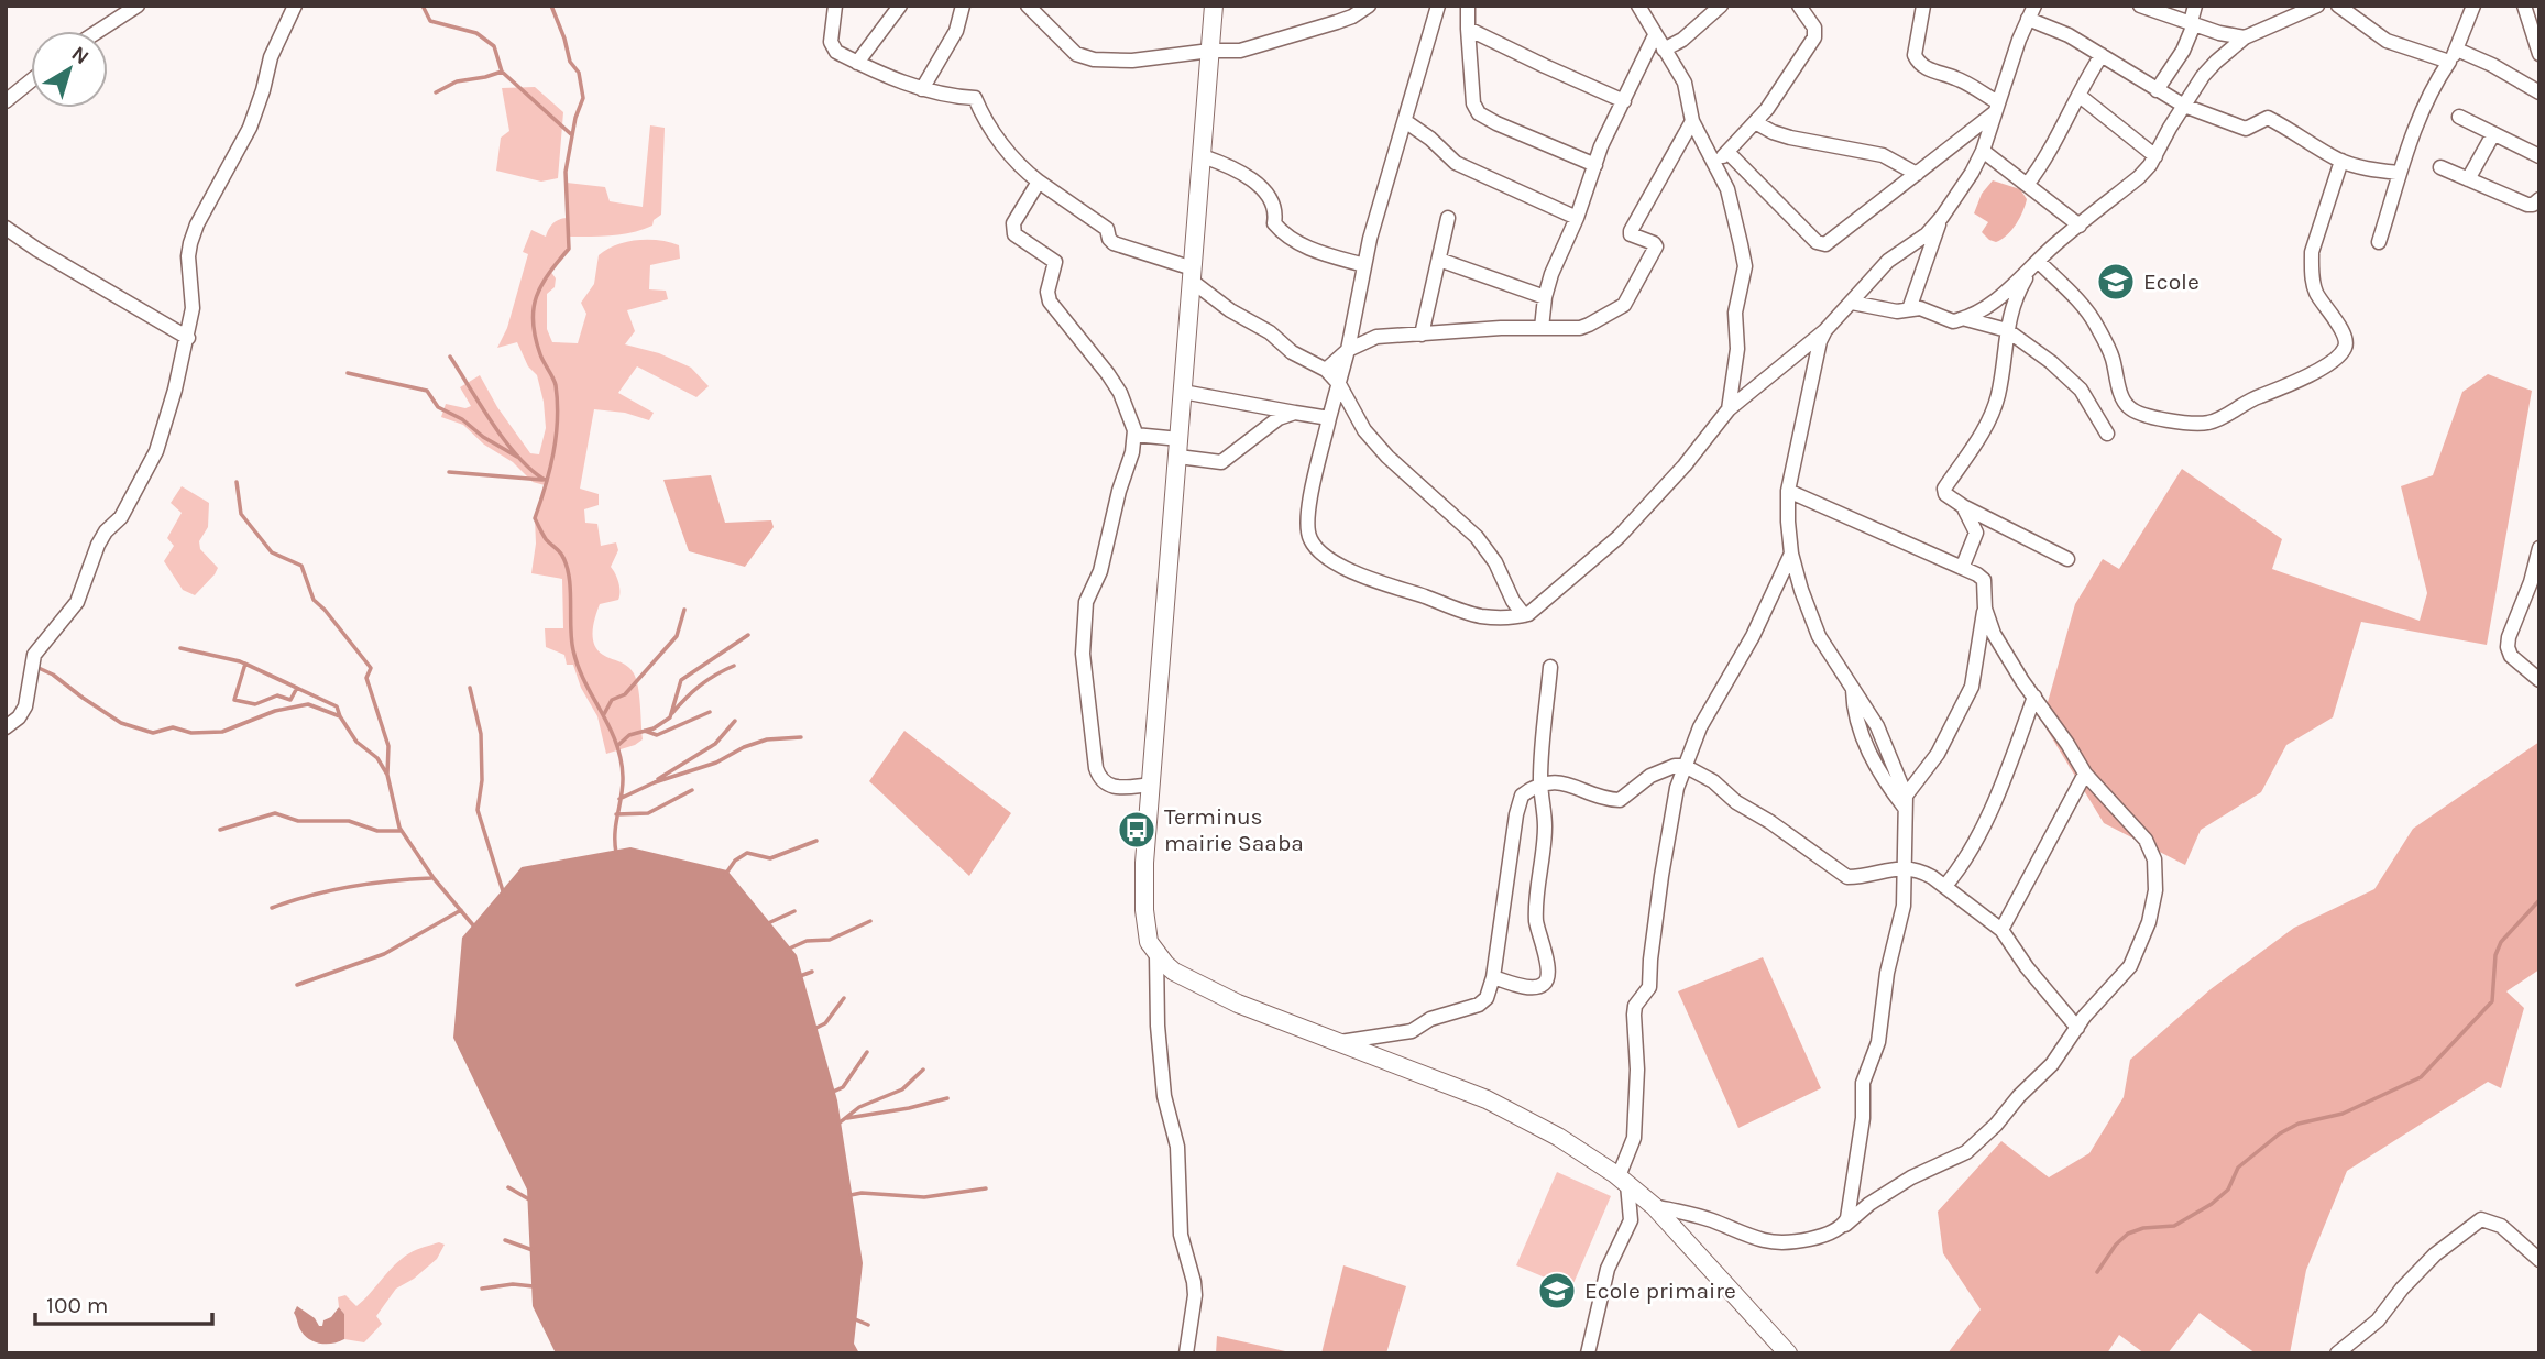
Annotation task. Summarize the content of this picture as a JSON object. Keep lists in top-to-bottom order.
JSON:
{
  "places": {
    "school or university": ["Ecole", "Ecole primaire"],
    "bus stop": ["Terminus mairie Saaba"]
  },
  "scale_bar": "100 m",
  "north": "top right"
}
